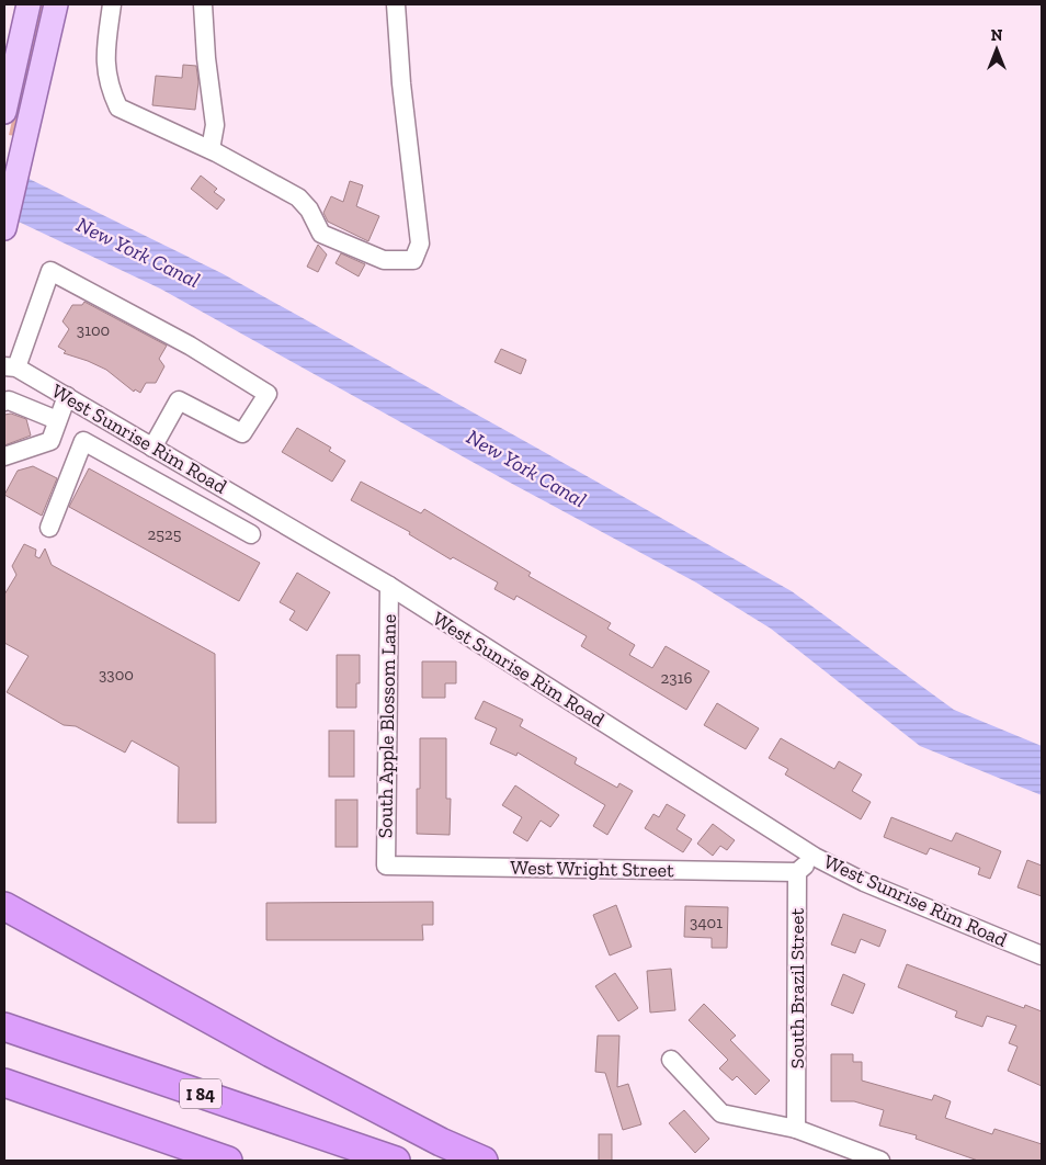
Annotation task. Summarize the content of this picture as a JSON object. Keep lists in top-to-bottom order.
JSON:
{
  "streets": {
    "highway": ["I 84"],
    "street": [
      "West Sunrise Rim Road",
      "South Apple Blossom Lane",
      "West Wright Street",
      "South Brazil Street"
    ]
  },
  "crossings": [
    ["West Sunrise Rim Road", "South Apple Blossom Lane"],
    ["South Apple Blossom Lane", "West Wright Street"],
    ["West Wright Street", "South Brazil Street"]
  ],
  "water": ["New York Canal"],
  "house_numbers": [
    "3100",
    "2525",
    "3300",
    "2316",
    "3401"
  ],
  "north": "top"
}
